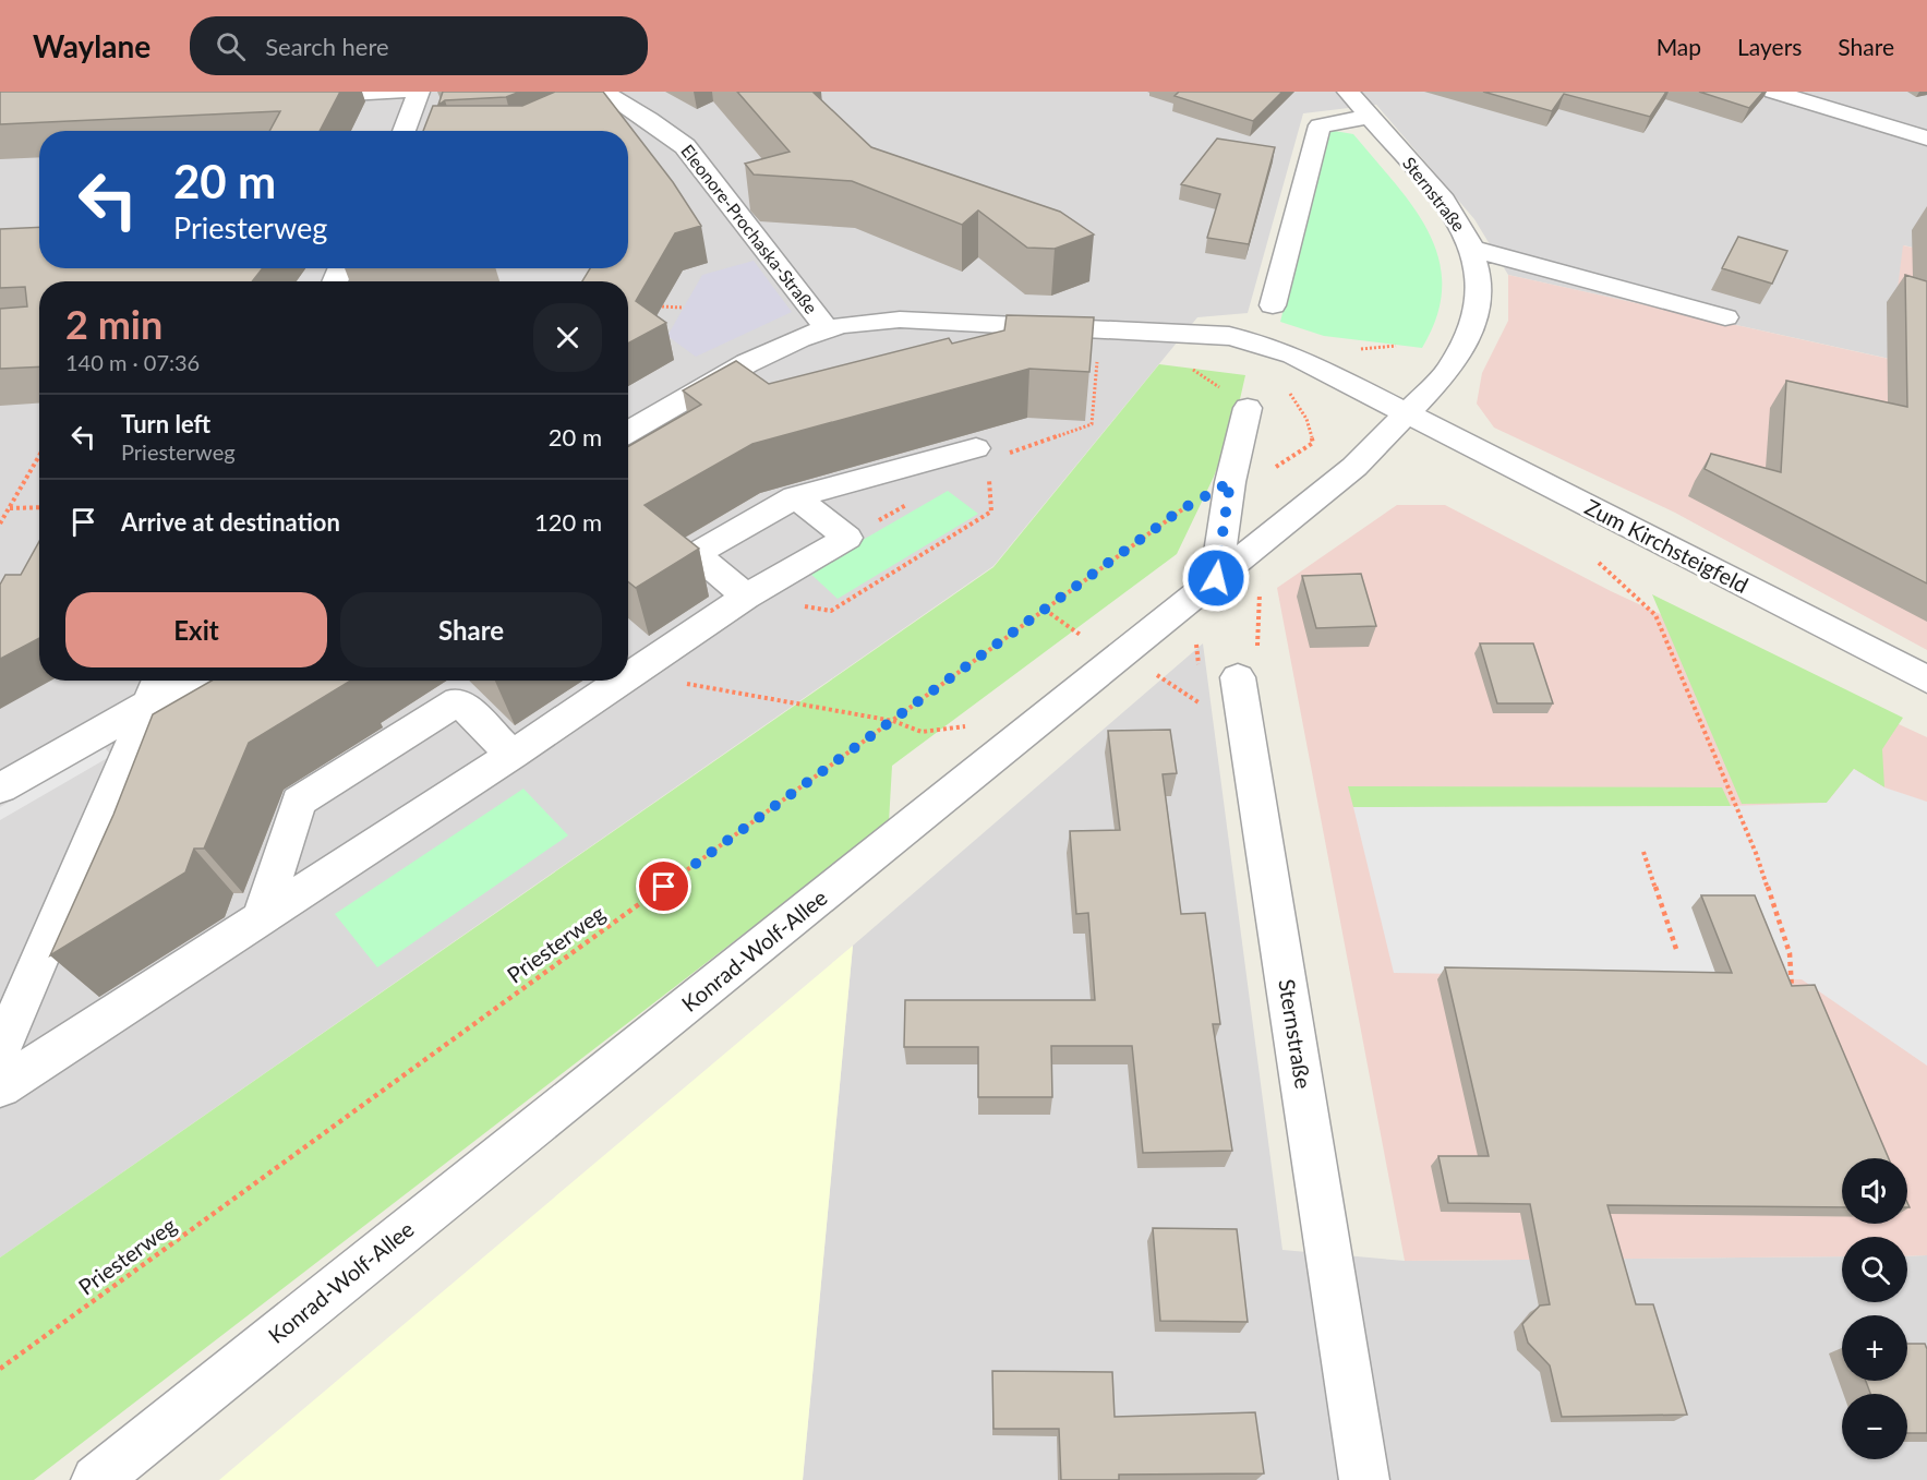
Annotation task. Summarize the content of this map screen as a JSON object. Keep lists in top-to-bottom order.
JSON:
{
  "streets": {
    "street": [
      "Sternstraße",
      "Eleonore-Prochaska-Straße",
      "Zum Kirchsteigfeld",
      "Konrad-Wolf-Allee"
    ],
    "path": ["Priesterweg"]
  },
  "crossings": [
    ["Sternstraße", "Zum Kirchsteigfeld"],
    ["Sternstraße", "Konrad-Wolf-Allee"],
    ["Eleonore-Prochaska-Straße", "Zum Kirchsteigfeld"],
    ["Zum Kirchsteigfeld", "Konrad-Wolf-Allee"]
  ],
  "page": {
    "header": "Waylane",
    "search": "Search here",
    "nav": ["Map", "Layers", "Share"],
    "turn": ["20 m", "Priesterweg"],
    "heading": ["2 min", "140 m · 07:36"],
    "list": [
      {
        "name": "Turn left",
        "note": "Priesterweg",
        "value": "20 m"
      },
      {
        "name": "Arrive at destination",
        "value": "120 m"
      }
    ],
    "buttons": ["Exit", "Share"],
    "map_buttons": ["+", "−"]
  }
}
